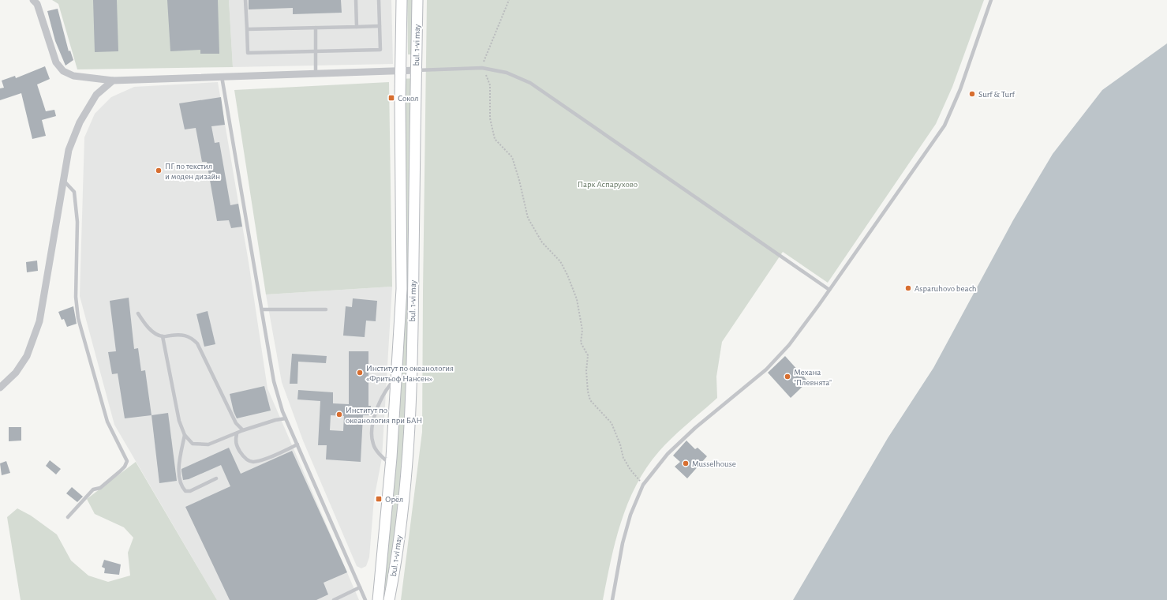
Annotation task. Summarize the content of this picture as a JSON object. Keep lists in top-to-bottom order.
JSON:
{
  "streets": {
    "main road": ["bul. 1-vi may"]
  },
  "parks": ["Парк Аспарухово"],
  "places": {
    "other": [
      "Surf & Turf",
      "ПГ по текстил и моден дизайн",
      "Asparuhovo beach",
      "Институт по океанология «Фритьоф Нансен»",
      "Механа \"Плевнята\"",
      "Институт по океанология при БАН",
      "Musselhouse"
    ],
    "transit": ["Сокол", "Орёл"]
  }
}
